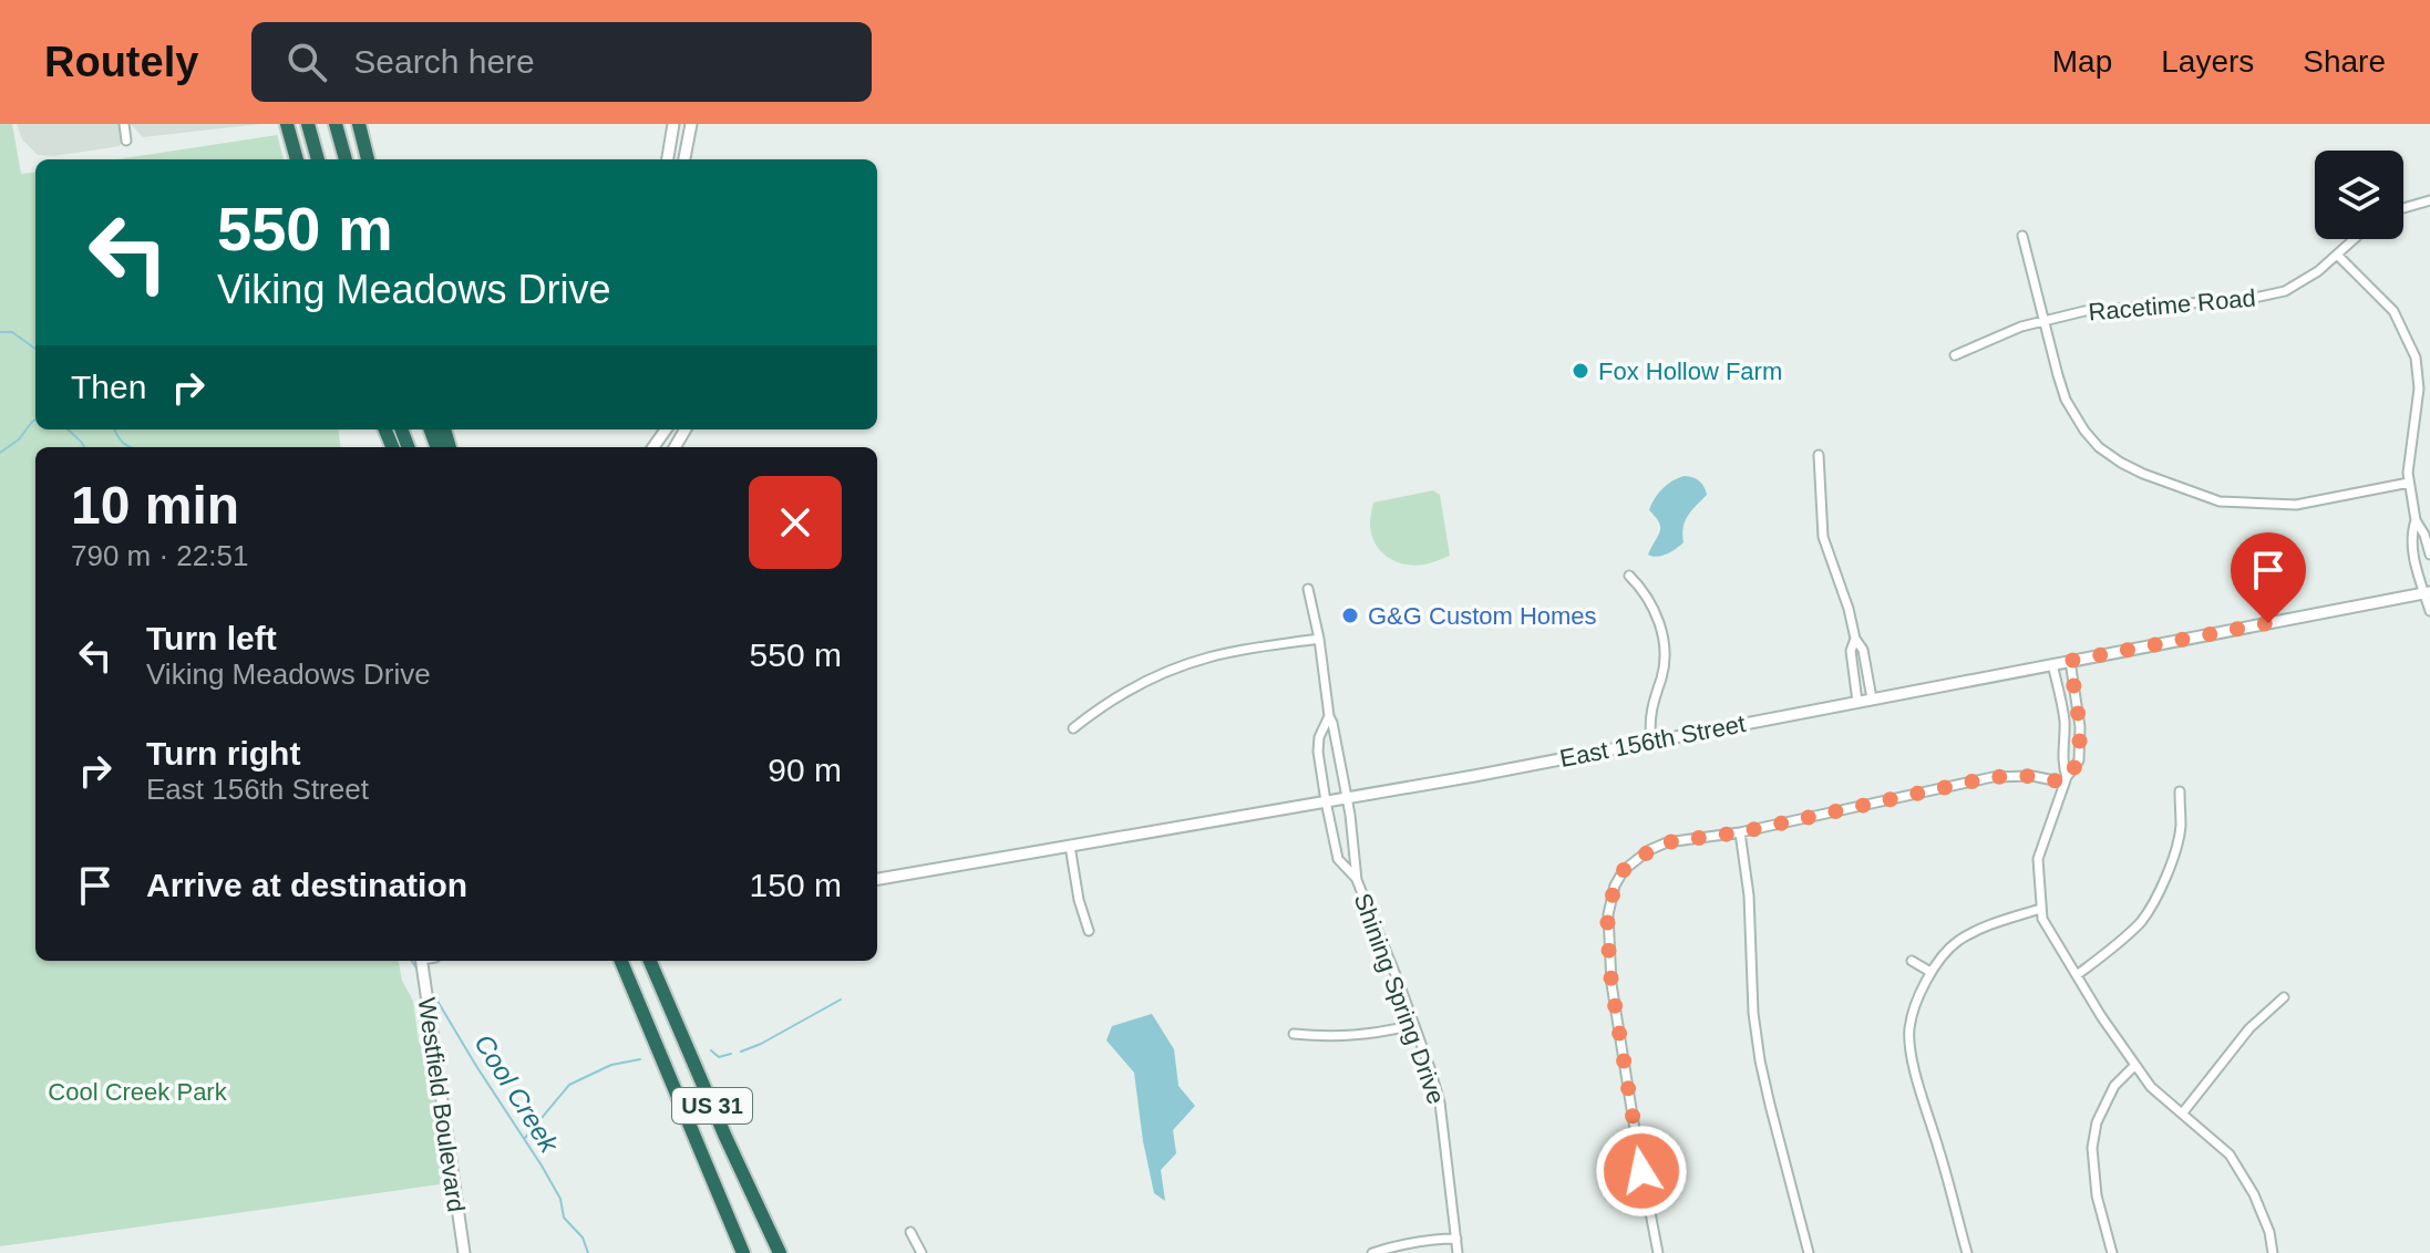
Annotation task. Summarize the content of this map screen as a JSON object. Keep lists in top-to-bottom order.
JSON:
{
  "streets": {
    "highway": ["US 31"],
    "street": [
      "Racetime Road",
      "East 156th Street",
      "Shining Spring Drive",
      "Westfield Boulevard"
    ]
  },
  "crossings": [
    ["East 156th Street", "Shining Spring Drive"]
  ],
  "water": ["Cool Creek"],
  "parks": ["Cool Creek Park"],
  "places": ["Fox Hollow Farm", "G&G Custom Homes"],
  "page": {
    "header": "Routely",
    "search": "Search here",
    "nav": ["Map", "Layers", "Share"],
    "turn": ["550 m", "Viking Meadows Drive"],
    "then": "Then",
    "heading": ["10 min", "790 m · 22:51"],
    "list": [
      {
        "name": "Turn left",
        "note": "Viking Meadows Drive",
        "value": "550 m"
      },
      {
        "name": "Turn right",
        "note": "East 156th Street",
        "value": "90 m"
      },
      {
        "name": "Arrive at destination",
        "value": "150 m"
      }
    ]
  }
}
